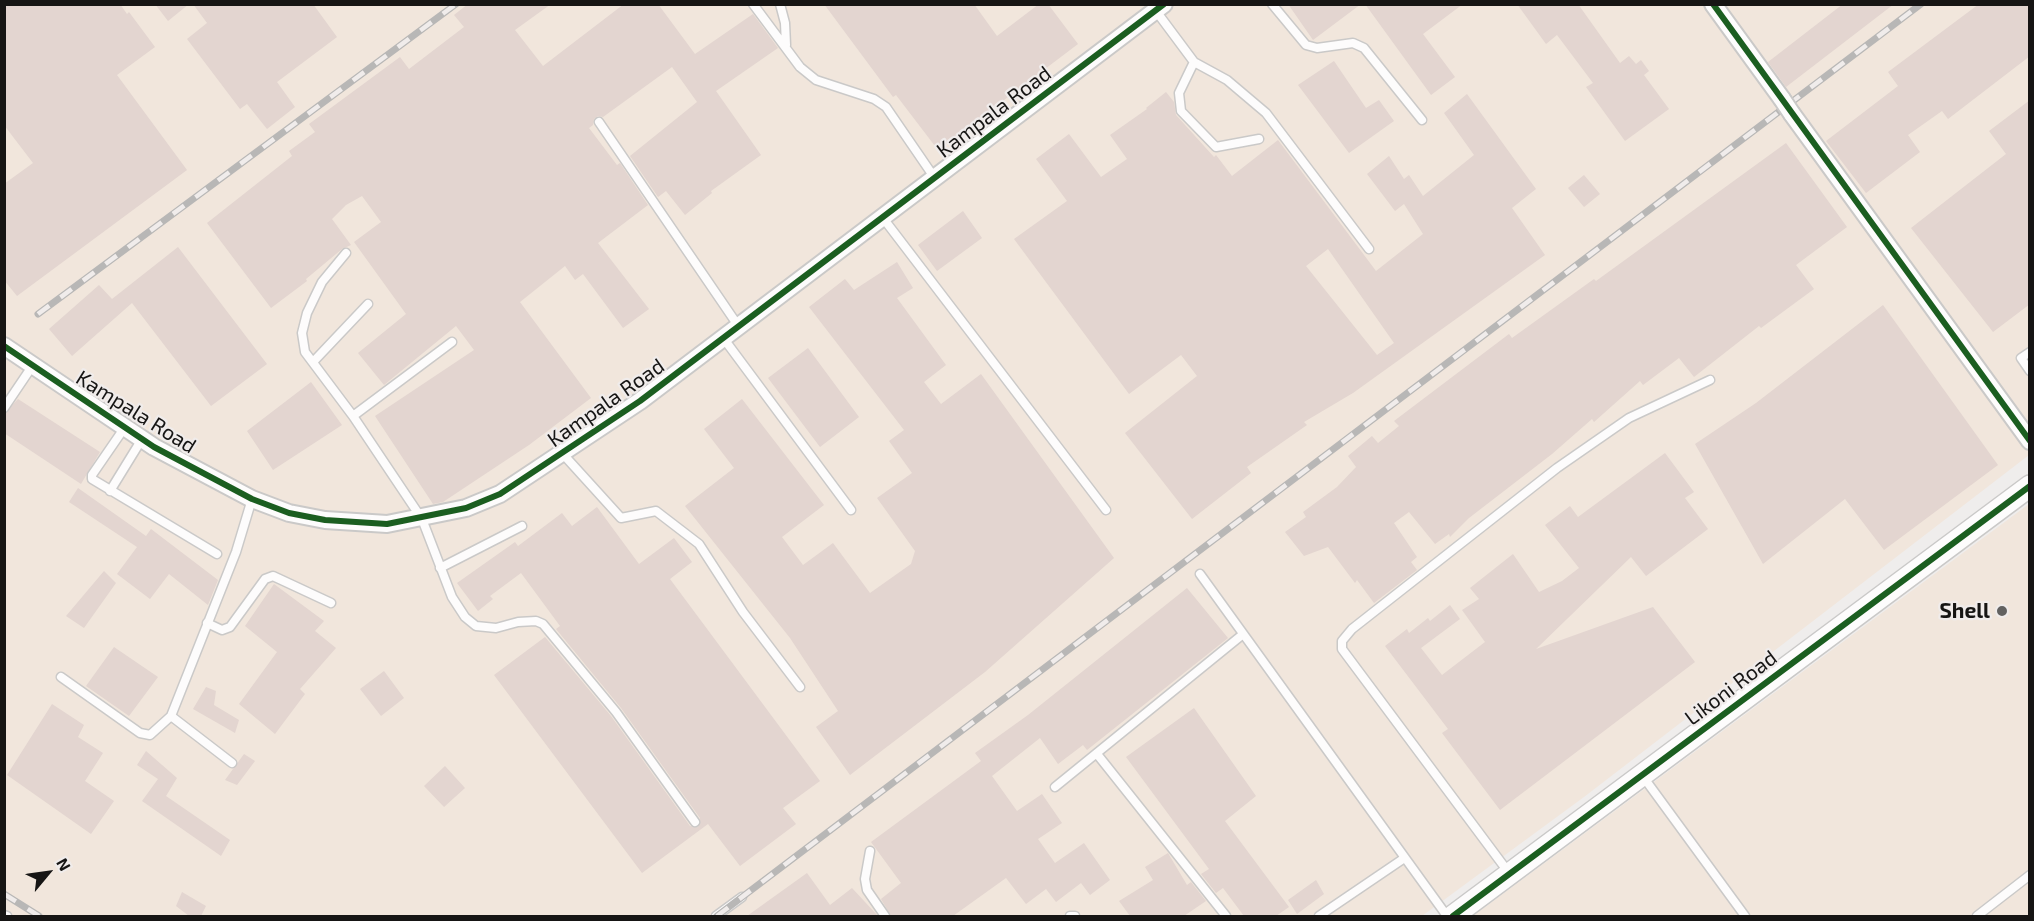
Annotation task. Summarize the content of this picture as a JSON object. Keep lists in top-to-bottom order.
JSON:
{
  "streets": {
    "street": ["Kampala Road", "Likoni Road"]
  },
  "places": ["Shell"],
  "north": "top right"
}
